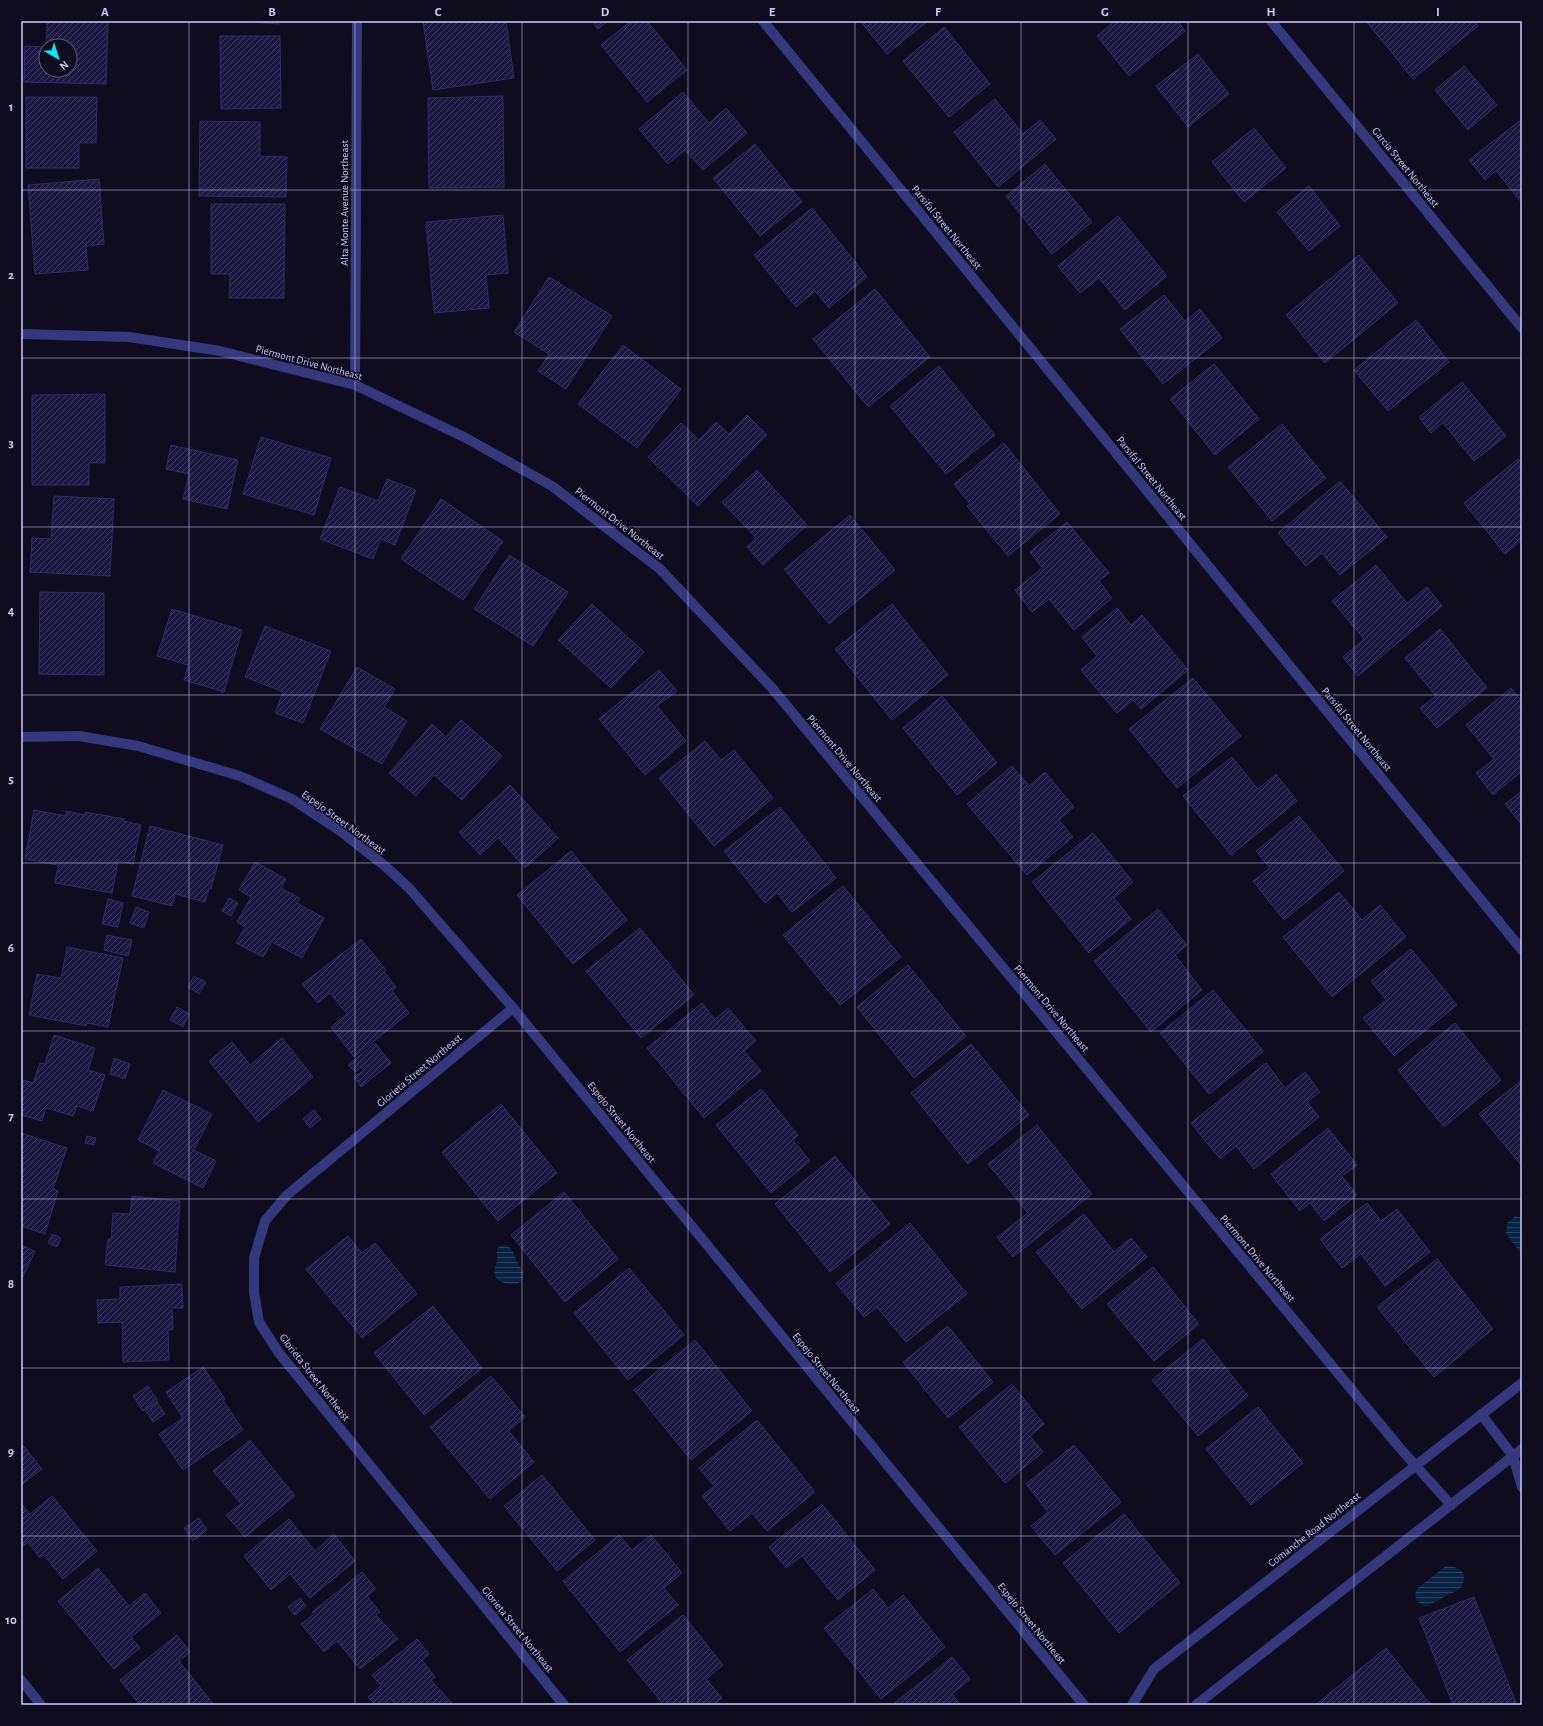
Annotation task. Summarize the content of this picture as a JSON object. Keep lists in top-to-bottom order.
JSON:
{
  "streets": {
    "street": [
      "Garcia Street Northeast",
      "Alta Monte Avenue Northeast",
      "Parsifal Street Northeast",
      "Piermont Drive Northeast",
      "Espejo Street Northeast",
      "Glorieta Street Northeast",
      "Comanche Road Northeast"
    ]
  },
  "crossings": [
    ["Alta Monte Avenue Northeast", "Piermont Drive Northeast"],
    ["Piermont Drive Northeast", "Comanche Road Northeast"],
    ["Espejo Street Northeast", "Glorieta Street Northeast"]
  ],
  "north": "bottom right",
  "grid": {
    "columns": [
      "A",
      "B",
      "C",
      "D",
      "E",
      "F",
      "G",
      "H",
      "I"
    ],
    "rows": [
      "1",
      "2",
      "3",
      "4",
      "5",
      "6",
      "7",
      "8",
      "9",
      "10"
    ]
  }
}
